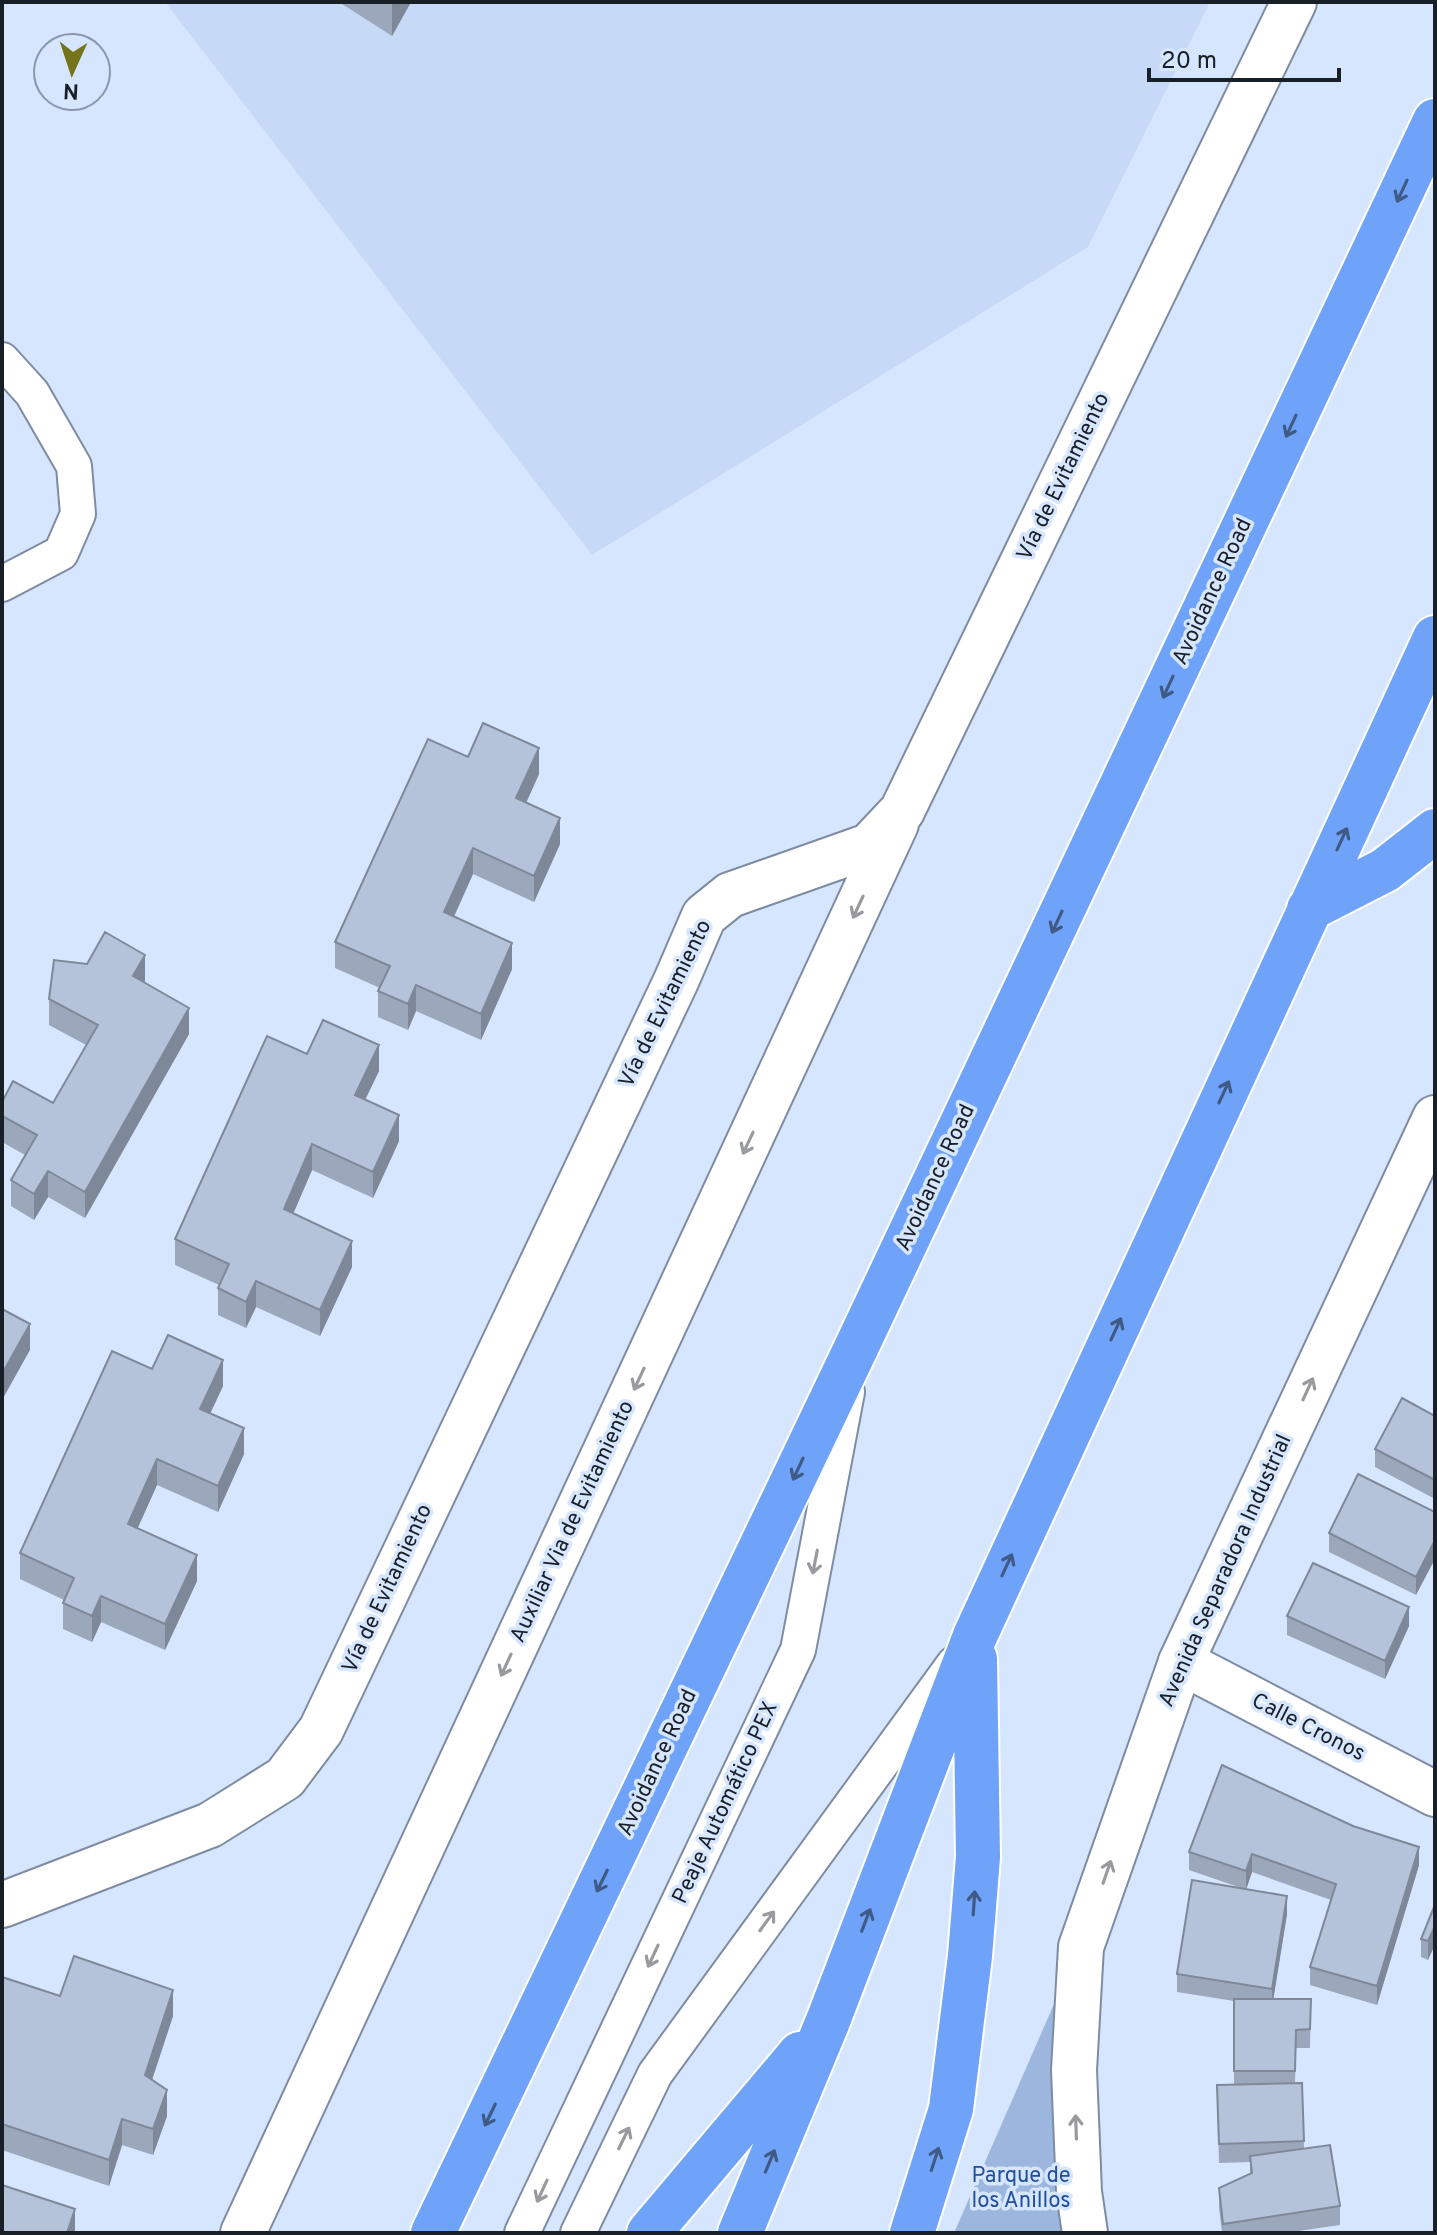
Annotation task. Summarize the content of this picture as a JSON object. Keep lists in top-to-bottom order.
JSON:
{
  "streets": {
    "highway": ["Avoidance Road"],
    "street": [
      "Vía de Evitamiento",
      "Auxiliar Via de Evitamiento",
      "Avenida Separadora Industrial",
      "Calle Cronos"
    ],
    "lane": ["Peaje Automático PEX"]
  },
  "crossings": [
    ["Vía de Evitamiento", "Auxiliar Via de Evitamiento"],
    ["Avoidance Road", "Peaje Automático PEX"],
    ["Avenida Separadora Industrial", "Calle Cronos"]
  ],
  "one_way": ["Auxiliar Via de Evitamiento", "Avenida Separadora Industrial"],
  "parks": ["Parque de los Anillos"],
  "scale_bar": "20 m",
  "north": "bottom"
}
